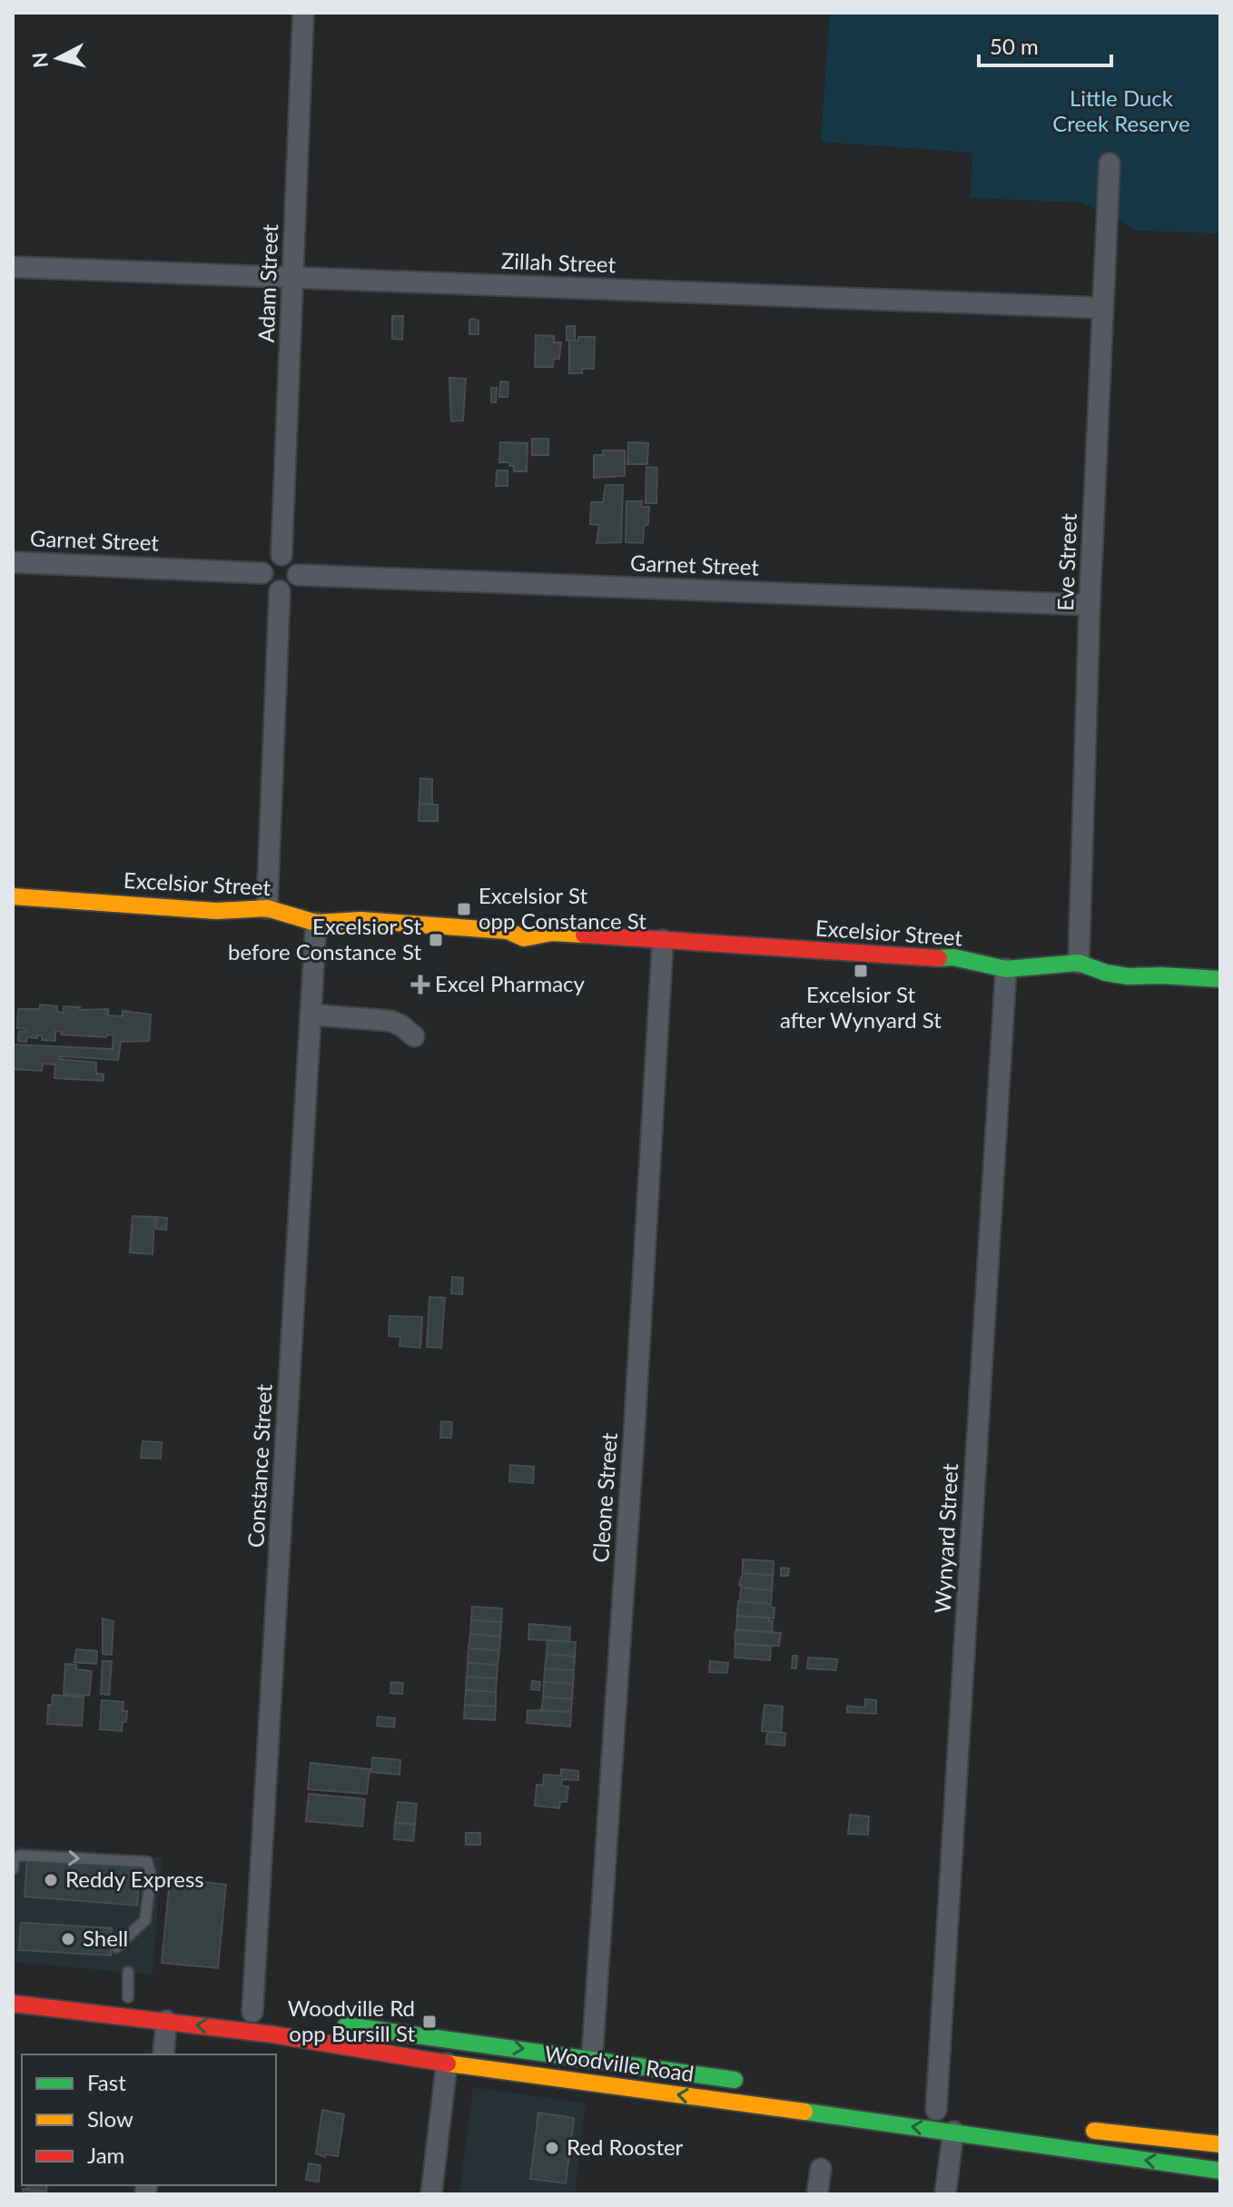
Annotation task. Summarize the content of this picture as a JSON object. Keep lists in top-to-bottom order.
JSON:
{
  "streets": {
    "main road": ["Excelsior Street", "Woodville Road"],
    "street": [
      "Zillah Street",
      "Adam Street",
      "Garnet Street",
      "Eve Street",
      "Constance Street",
      "Cleone Street",
      "Wynyard Street"
    ]
  },
  "crossings": [
    ["Zillah Street", "Adam Street"],
    ["Zillah Street", "Eve Street"],
    ["Adam Street", "Garnet Street"],
    ["Garnet Street", "Eve Street"],
    ["Eve Street", "Excelsior Street"],
    ["Excelsior Street", "Constance Street"],
    ["Excelsior Street", "Cleone Street"],
    ["Excelsior Street", "Wynyard Street"],
    ["Cleone Street", "Woodville Road"],
    ["Wynyard Street", "Woodville Road"]
  ],
  "parks": ["Little Duck Creek Reserve"],
  "places": {
    "transit": [
      "Excelsior St opp Constance St",
      "Excelsior St before Constance St",
      "Excelsior St after Wynyard St",
      "Woodville Rd opp Bursill St"
    ],
    "health": ["Excel Pharmacy"],
    "other": ["Reddy Express", "Shell", "Red Rooster"]
  },
  "legend": ["Fast", "Slow", "Jam"],
  "scale_bar": "50 m",
  "north": "left"
}
